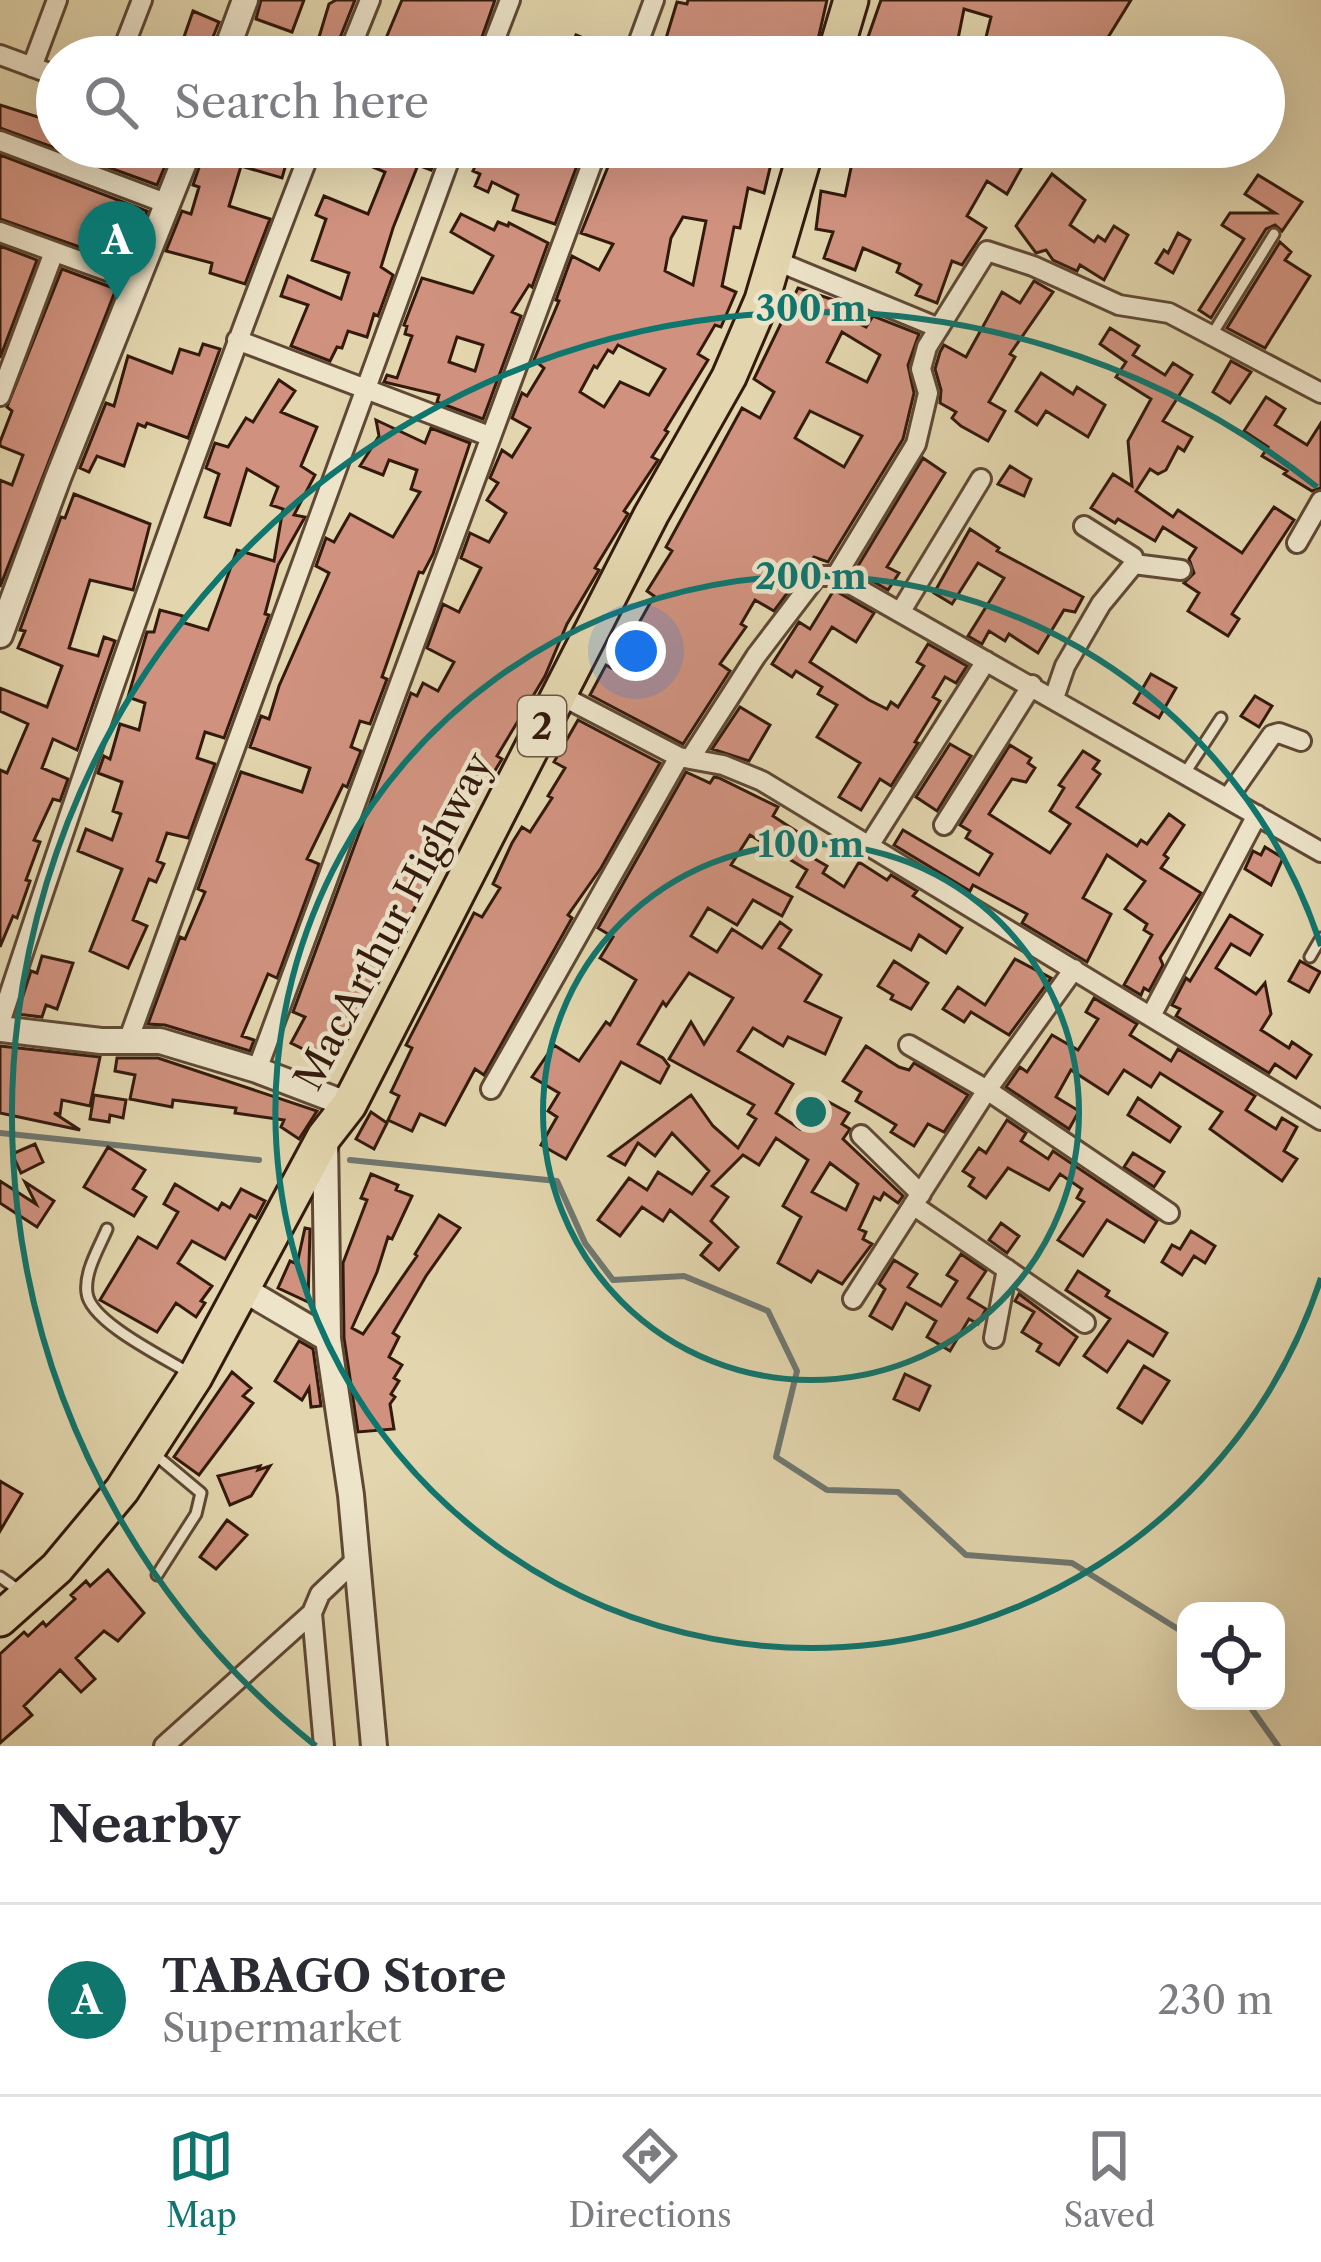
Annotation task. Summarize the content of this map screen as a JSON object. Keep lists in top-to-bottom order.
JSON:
{
  "streets": {
    "highway": ["2", "MacArthur Highway"]
  },
  "page": {
    "search": "Search here",
    "pins": "A",
    "heading": "Nearby",
    "list": [
      {
        "mark": "A",
        "name": "TABAGO Store",
        "note": "Supermarket",
        "value": "230 m"
      }
    ],
    "nav": ["Map", "Directions", "Saved"]
  },
  "rings": ["300 m", "200 m", "100 m"]
}
